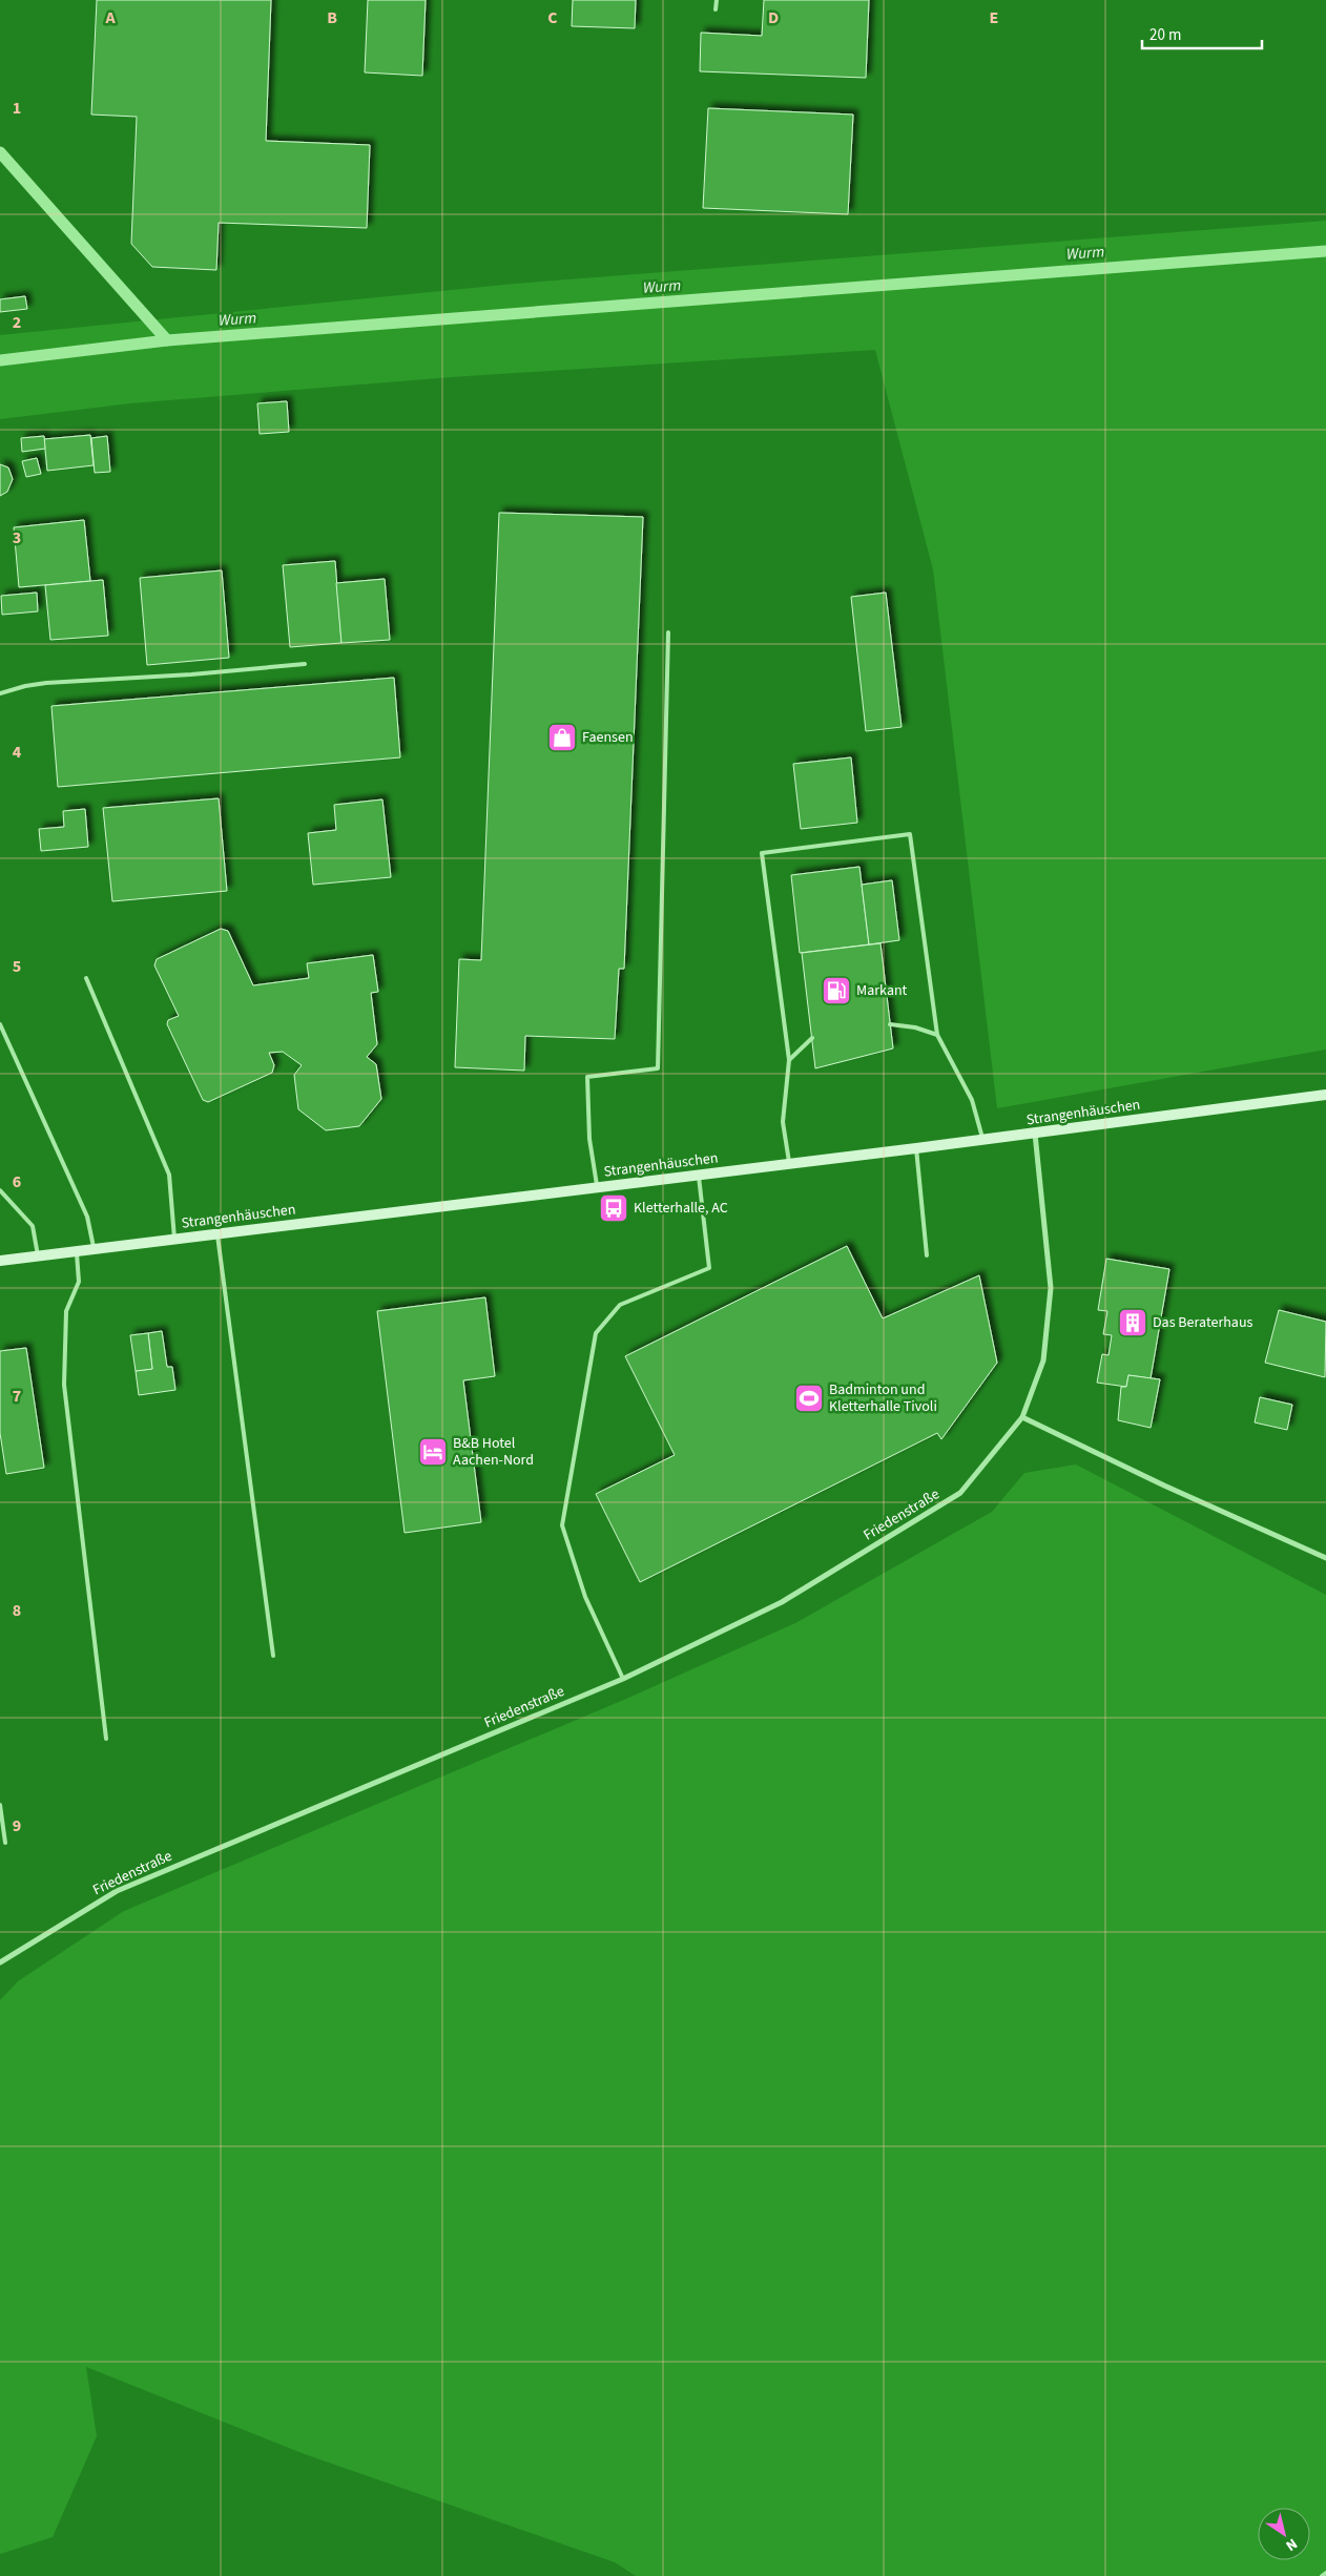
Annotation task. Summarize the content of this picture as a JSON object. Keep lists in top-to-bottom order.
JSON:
{
  "streets": {
    "street": ["Strangenhäuschen", "Friedenstraße"]
  },
  "crossings": [
    ["Strangenhäuschen", "Friedenstraße"]
  ],
  "water": ["Wurm"],
  "places": {
    "shop": ["Faensen"],
    "fuel station": ["Markant"],
    "bus stop": ["Kletterhalle, AC"],
    "building": ["Das Beraterhaus"],
    "sports": ["Badminton und Kletterhalle Tivoli"],
    "hotel": ["B&B Hotel Aachen-Nord"]
  },
  "scale_bar": "20 m",
  "north": "bottom right",
  "grid": {
    "columns": [
      "A",
      "B",
      "C",
      "D",
      "E"
    ],
    "rows": [
      "1",
      "2",
      "3",
      "4",
      "5",
      "6",
      "7",
      "8",
      "9"
    ]
  }
}
